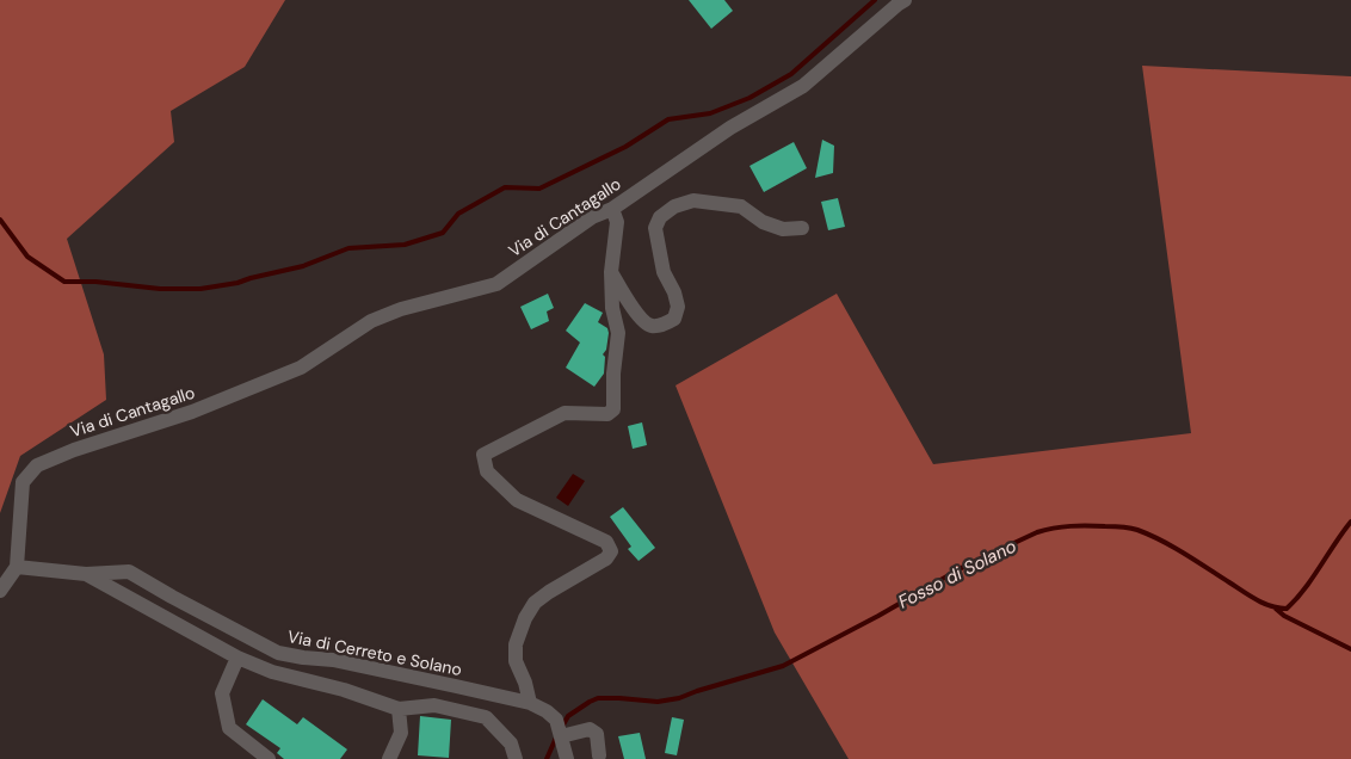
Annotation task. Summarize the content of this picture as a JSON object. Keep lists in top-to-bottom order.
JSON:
{
  "streets": {
    "street": ["Via di Cantagallo", "Via di Cerreto e Solano"]
  },
  "crossings": [
    ["Via di Cantagallo", "Via di Cerreto e Solano"]
  ],
  "water": ["Fosso di Solano"]
}
